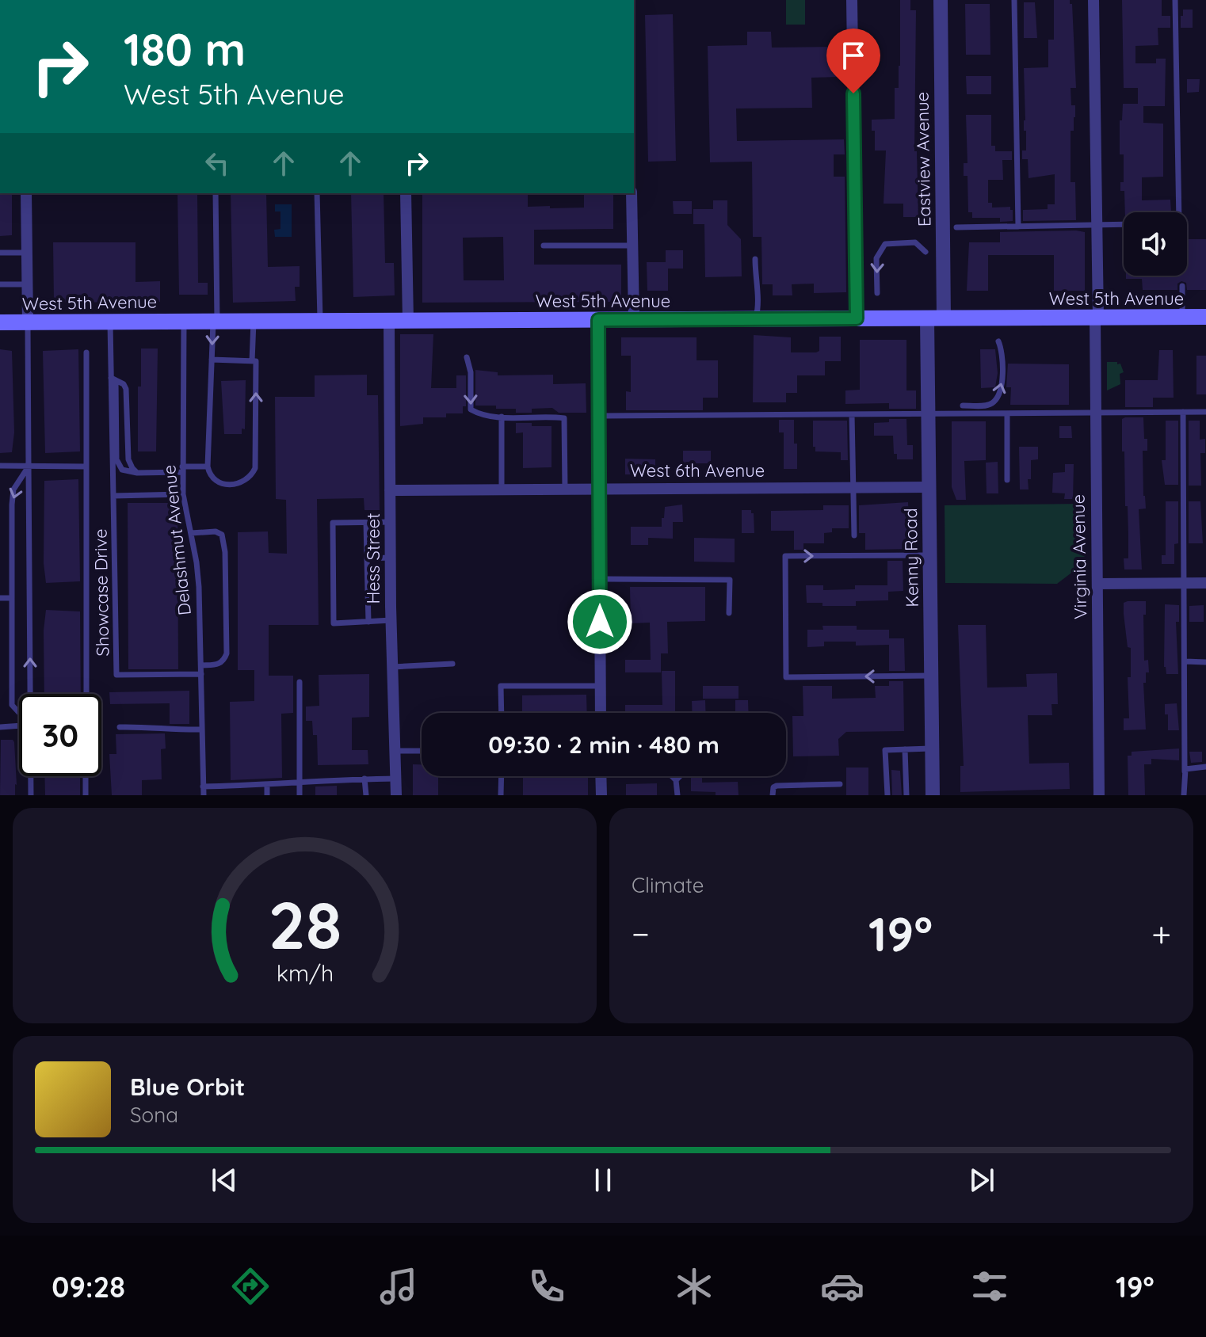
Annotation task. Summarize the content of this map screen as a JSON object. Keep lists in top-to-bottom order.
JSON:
{
  "streets": {
    "main road": ["West 5th Avenue"],
    "street": [
      "Eastview Avenue",
      "West 6th Avenue",
      "Virginia Avenue",
      "Kenny Road",
      "Hess Street"
    ],
    "lane": ["Delashmut Avenue", "Showcase Drive"]
  },
  "crossings": [
    ["Eastview Avenue", "West 5th Avenue"],
    ["Eastview Avenue", "Kenny Road"],
    ["West 5th Avenue", "Delashmut Avenue"],
    ["West 5th Avenue", "Virginia Avenue"],
    ["West 5th Avenue", "Kenny Road"],
    ["West 5th Avenue", "Hess Street"],
    ["West 6th Avenue", "Kenny Road"],
    ["West 6th Avenue", "Hess Street"],
    ["Delashmut Avenue", "Showcase Drive"]
  ],
  "page": {
    "turn": ["180 m", "West 5th Avenue"],
    "limit": "30",
    "trip": "09:30 · 2 min · 480 m",
    "tile": "Climate",
    "heat": ["−", "19°", "+"],
    "song": ["Blue Orbit", "Sona"],
    "tabs": ["09:28", "19°"],
    "gauge": ["28", "km/h"]
  }
}
